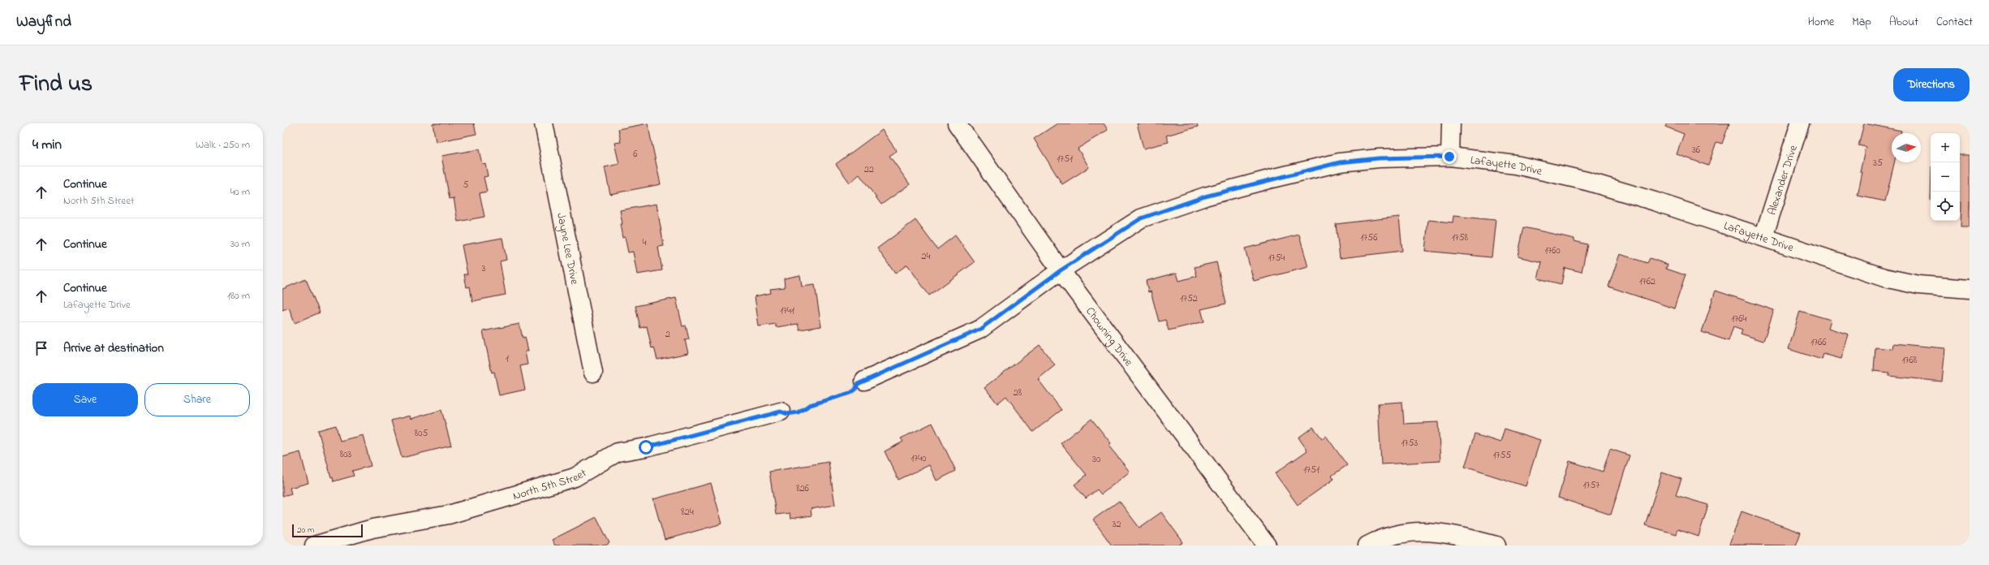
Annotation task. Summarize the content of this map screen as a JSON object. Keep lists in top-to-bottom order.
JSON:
{
  "streets": {
    "street": [
      "Lafayette Drive",
      "Alexander Drive",
      "Jayne Lee Drive",
      "Chowning Drive",
      "North 5th Street"
    ]
  },
  "crossings": [
    ["Lafayette Drive", "Alexander Drive"],
    ["Lafayette Drive", "Chowning Drive"]
  ],
  "house_numbers": [
    "36",
    "6",
    "1751",
    "35",
    "22",
    "5",
    "1756",
    "1758",
    "4",
    "1760",
    "24",
    "1754",
    "3",
    "1762",
    "1752",
    "1741",
    "1764",
    "2",
    "1766",
    "1",
    "1768",
    "28",
    "805",
    "1753",
    "803",
    "1755",
    "1740",
    "30",
    "1751",
    "1757",
    "826",
    "824",
    "32"
  ],
  "scale_bar": "20 m",
  "north": "right",
  "page": {
    "header": "Wayfind",
    "nav": [
      "Home",
      "Map",
      "About",
      "Contact"
    ],
    "title": "Find us",
    "buttons": [
      "Directions",
      ["Save", "Share"]
    ],
    "heading": ["4 min", "Walk · 250 m"],
    "map_buttons": ["+", "−"],
    "list": [
      ["Continue", "North 5th Street", "40 m"],
      ["Continue", "30 m"],
      ["Continue", "Lafayette Drive", "180 m"],
      "Arrive at destination"
    ],
    "scale": "20 m"
  }
}
